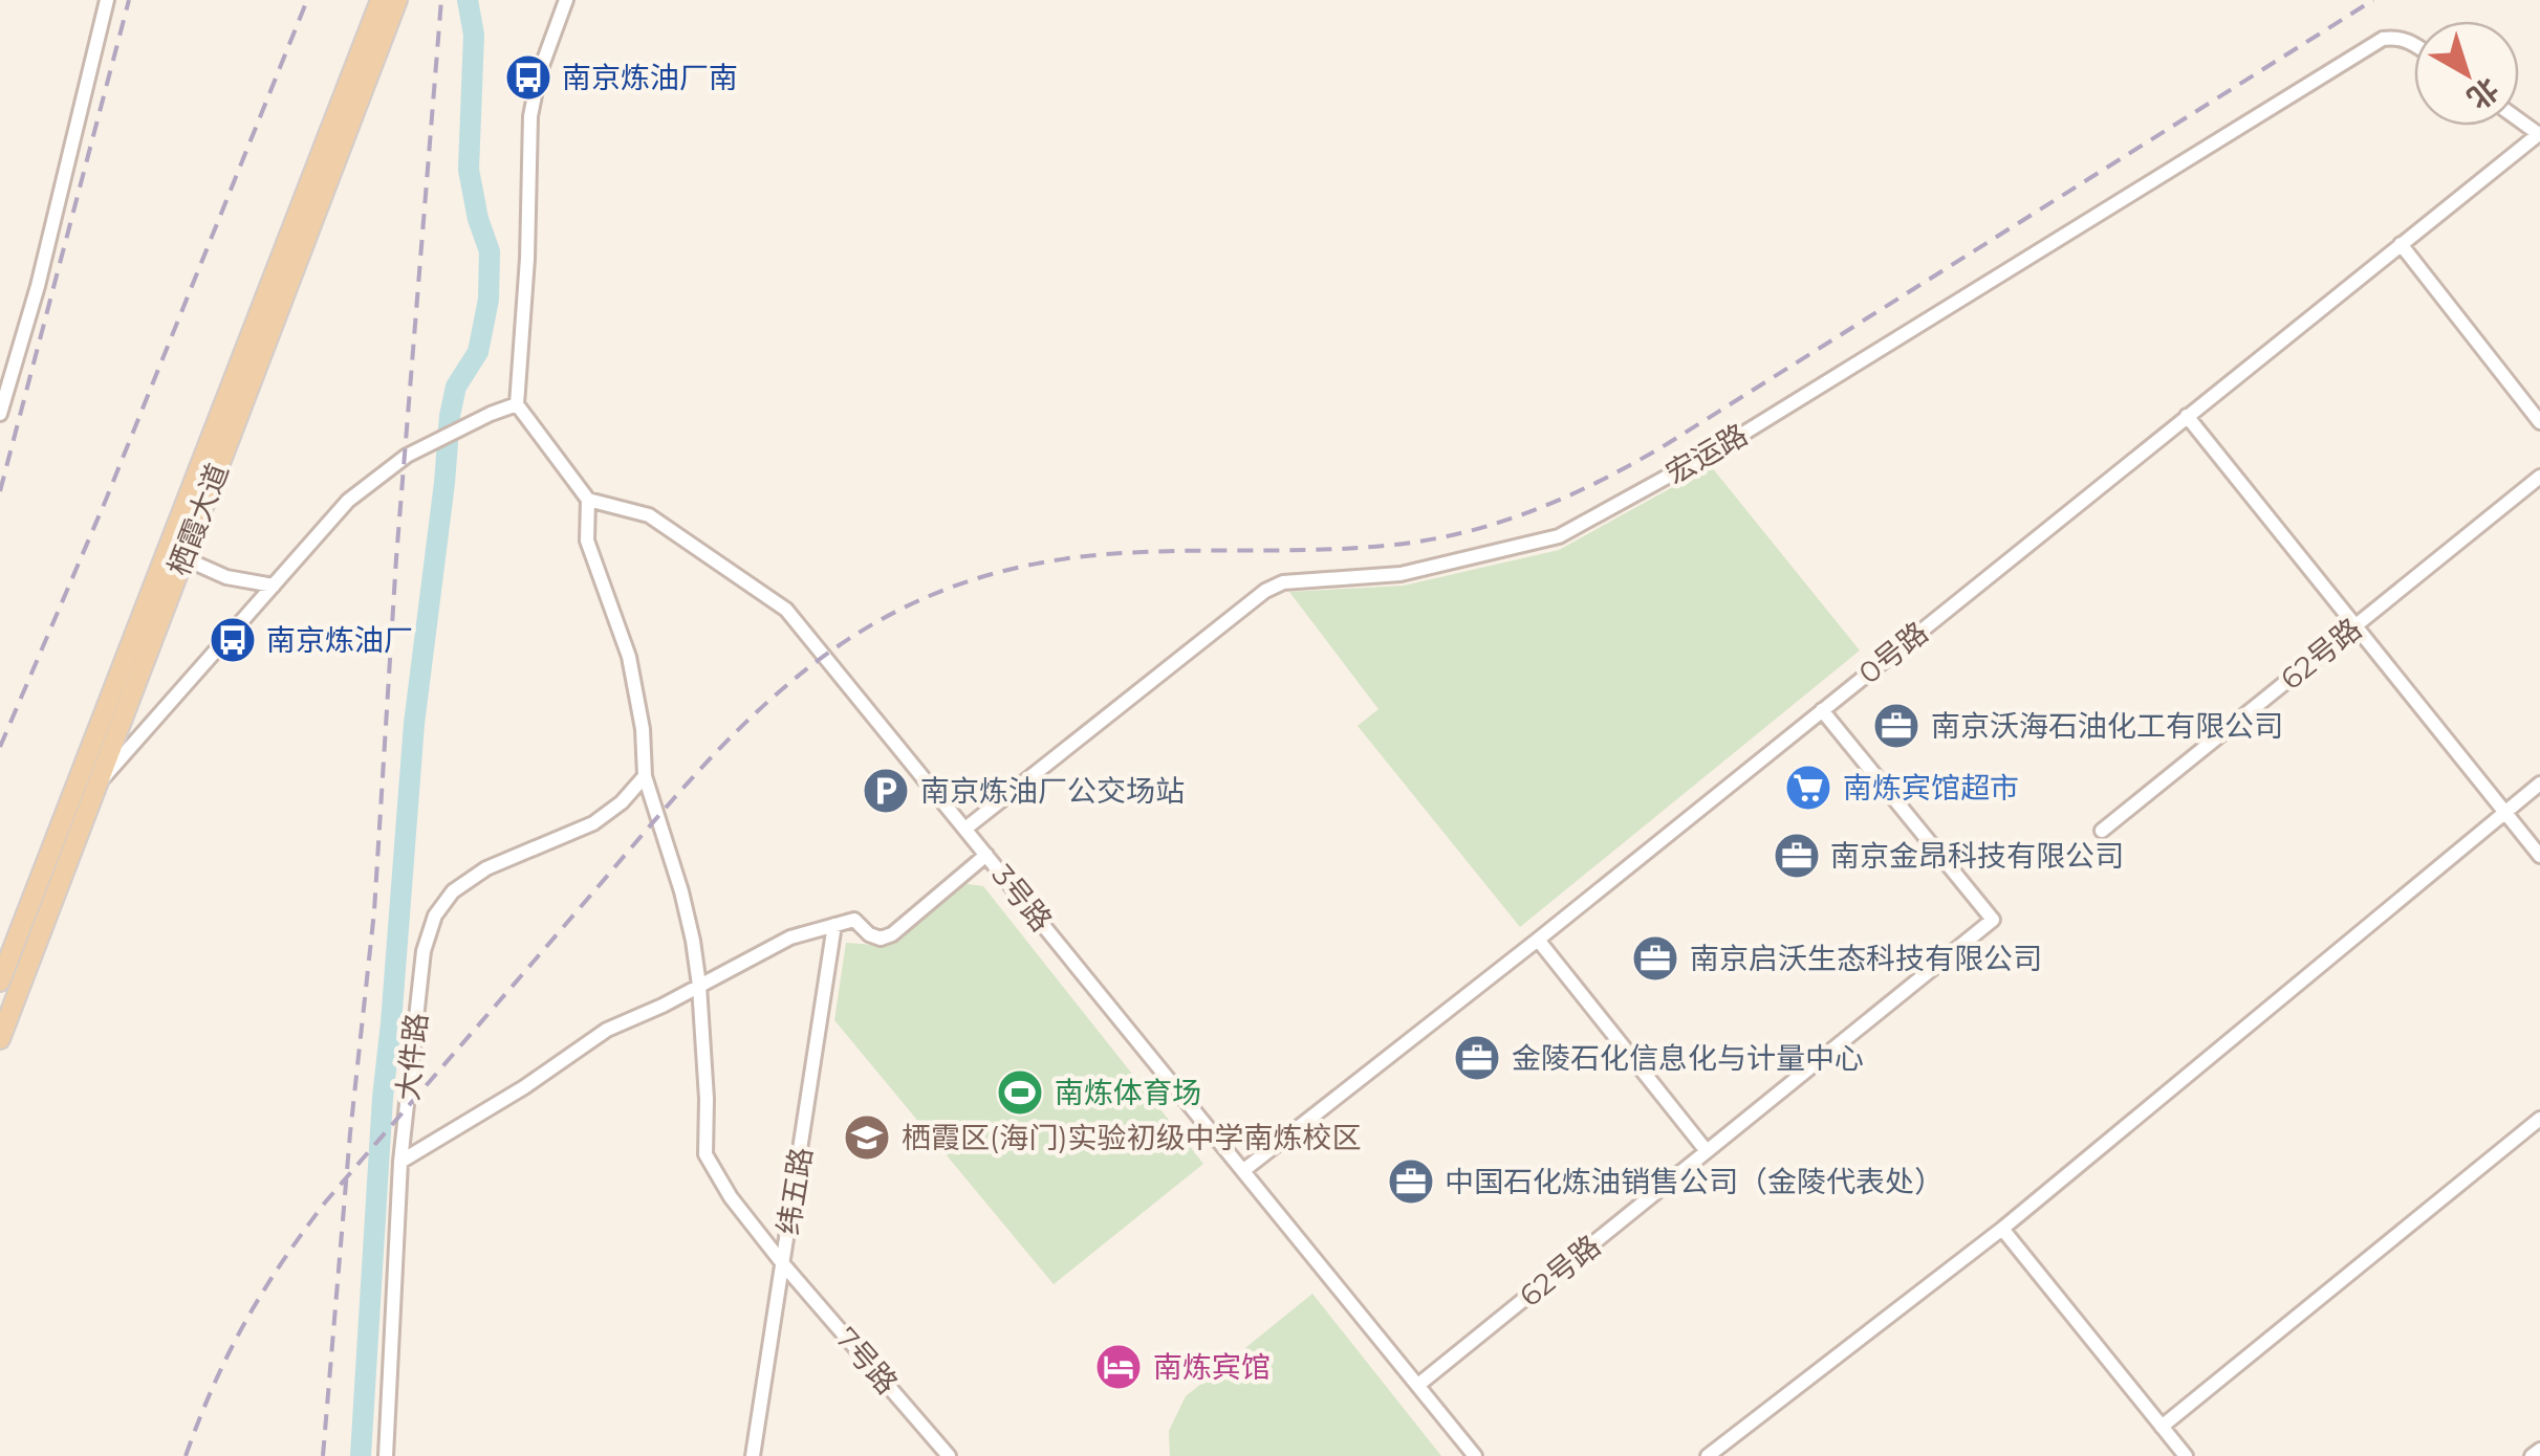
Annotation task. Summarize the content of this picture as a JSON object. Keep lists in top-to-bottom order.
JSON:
{
  "streets": {
    "main road": ["栖霞大道"],
    "street": [
      "宏运路",
      "0号路",
      "62号路",
      "3号路",
      "大件路",
      "纬五路",
      "7号路"
    ]
  },
  "crossings": [
    ["宏运路", "3号路"],
    ["0号路", "62号路"],
    ["0号路", "3号路"],
    ["62号路", "3号路"],
    ["3号路", "7号路"],
    ["大件路", "7号路"],
    ["纬五路", "7号路"]
  ],
  "places": {
    "bus stop": ["南京炼油厂南", "南京炼油厂"],
    "office": [
      "南京沃海石油化工有限公司",
      "南京金昂科技有限公司",
      "南京启沃生态科技有限公司",
      "金陵石化信息化与计量中心",
      "中国石化炼油销售公司（金陵代表处）"
    ],
    "supermarket": ["南炼宾馆超市"],
    "parking": ["南京炼油厂公交场站"],
    "sports": ["南炼体育场"],
    "school or university": ["栖霞区(海门)实验初级中学南炼校区"],
    "hotel": ["南炼宾馆"]
  },
  "north": "bottom right"
}
